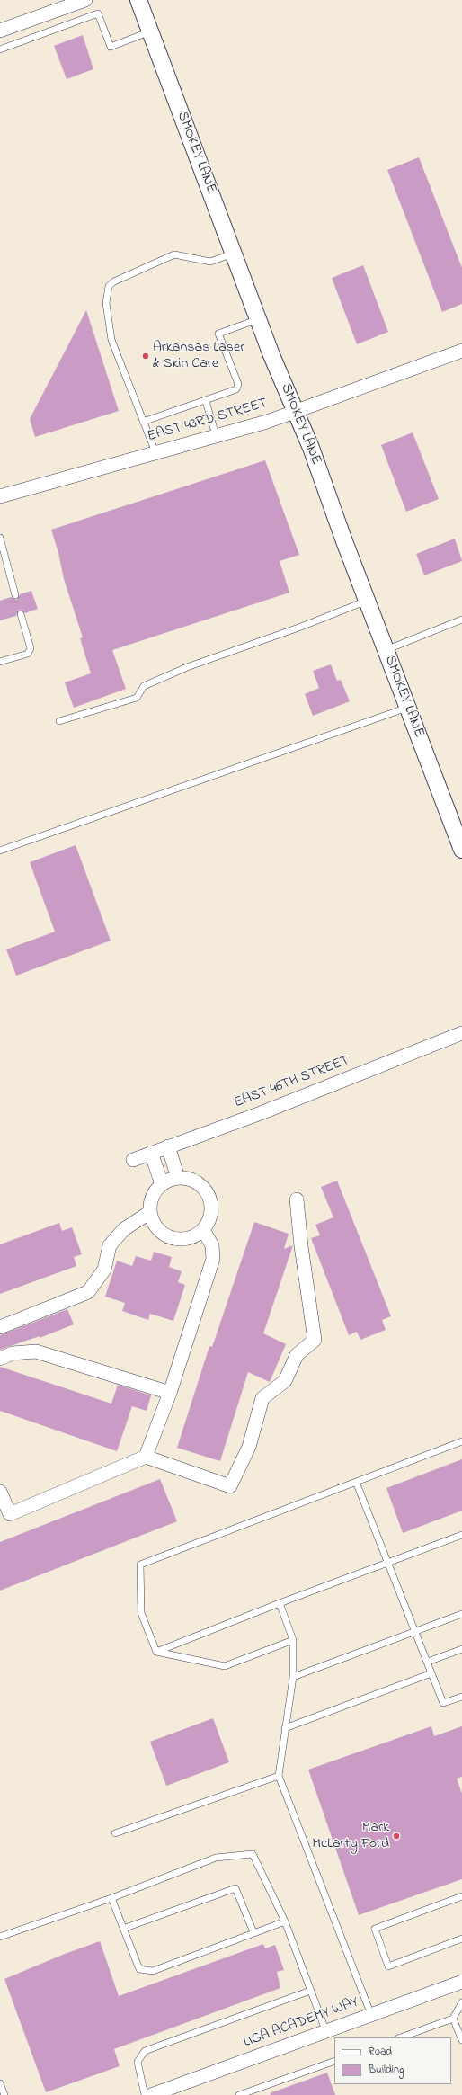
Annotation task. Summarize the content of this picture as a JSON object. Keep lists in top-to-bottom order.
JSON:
{
  "streets": {
    "street": [
      "SMOKEY LANE",
      "EAST 43RD STREET",
      "EAST 46TH STREET",
      "LISA ACADEMY WAY"
    ]
  },
  "crossings": [
    ["SMOKEY LANE", "EAST 43RD STREET"]
  ],
  "places": ["Arkansas Laser & Skin Care", "Mark McLarty Ford"],
  "legend": ["Road", "Building"]
}
